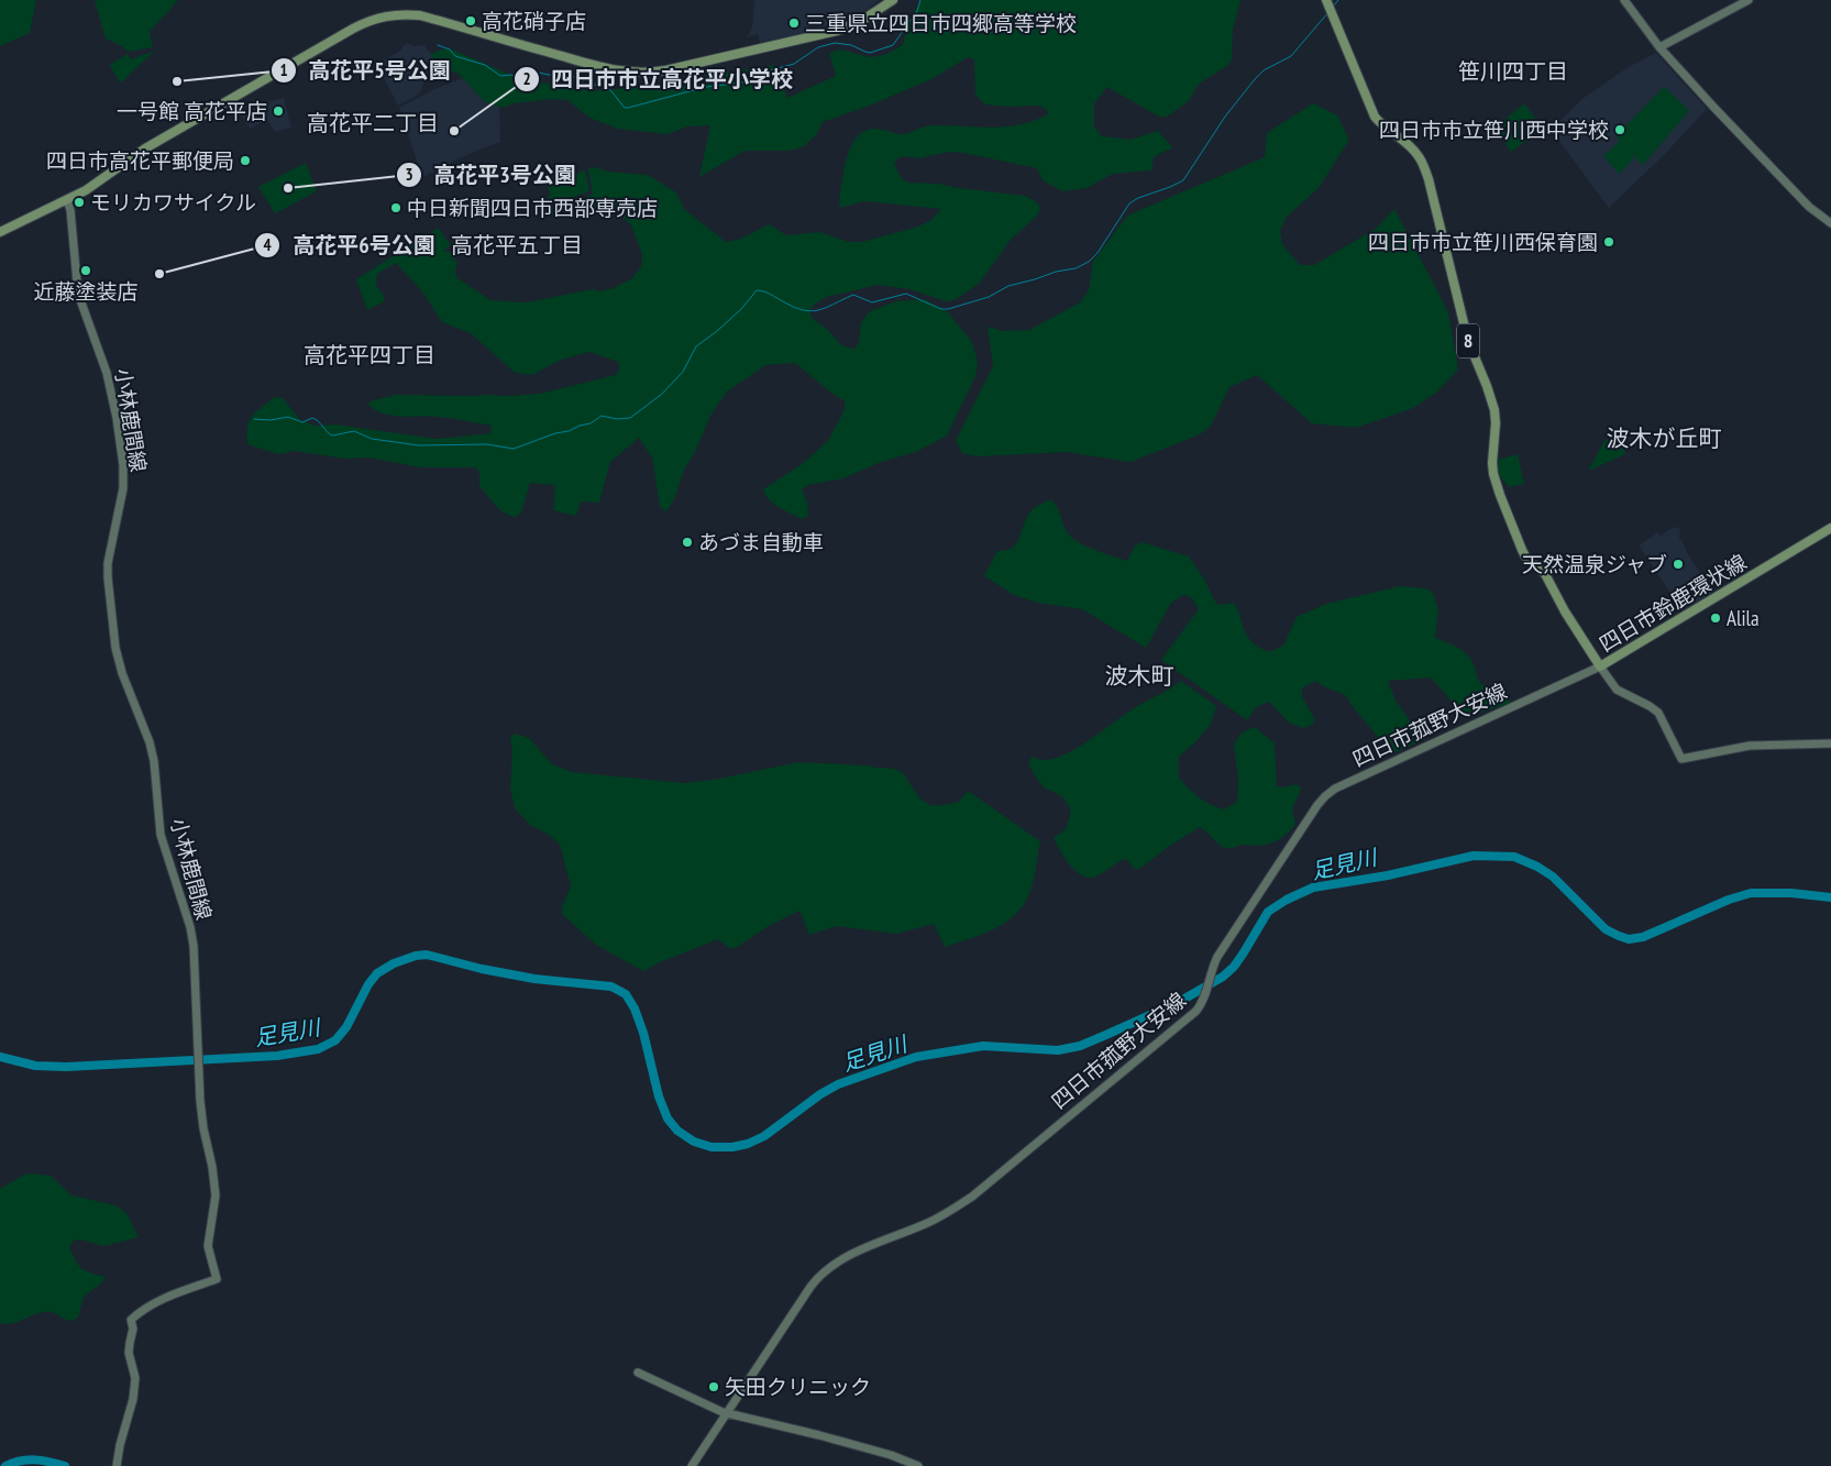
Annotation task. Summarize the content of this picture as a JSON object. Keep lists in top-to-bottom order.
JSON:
{
  "streets": {
    "main road": [
      "8",
      "小林鹿間線",
      "四日市鈴鹿環状線",
      "四日市菰野大安線"
    ]
  },
  "crossings": [
    ["四日市鈴鹿環状線", "四日市菰野大安線"]
  ],
  "districts": [
    "笹川四丁目",
    "高花平二丁目",
    "高花平五丁目",
    "高花平四丁目",
    "波木が丘町",
    "波木町"
  ],
  "water": ["足見川"],
  "places": [
    "高花硝子店",
    "三重県立四日市四郷高等学校",
    "高花平5号公園",
    "一号館 高花平店",
    "四日市市立笹川西中学校",
    "四日市市立高花平小学校",
    "四日市高花平郵便局",
    "高花平3号公園",
    "モリカワサイクル",
    "中日新聞四日市西部専売店",
    "四日市市立笹川西保育園",
    "近藤塗装店",
    "高花平6号公園",
    "あづま自動車",
    "天然温泉ジャブ",
    "Alila",
    "矢田クリニック"
  ]
}
